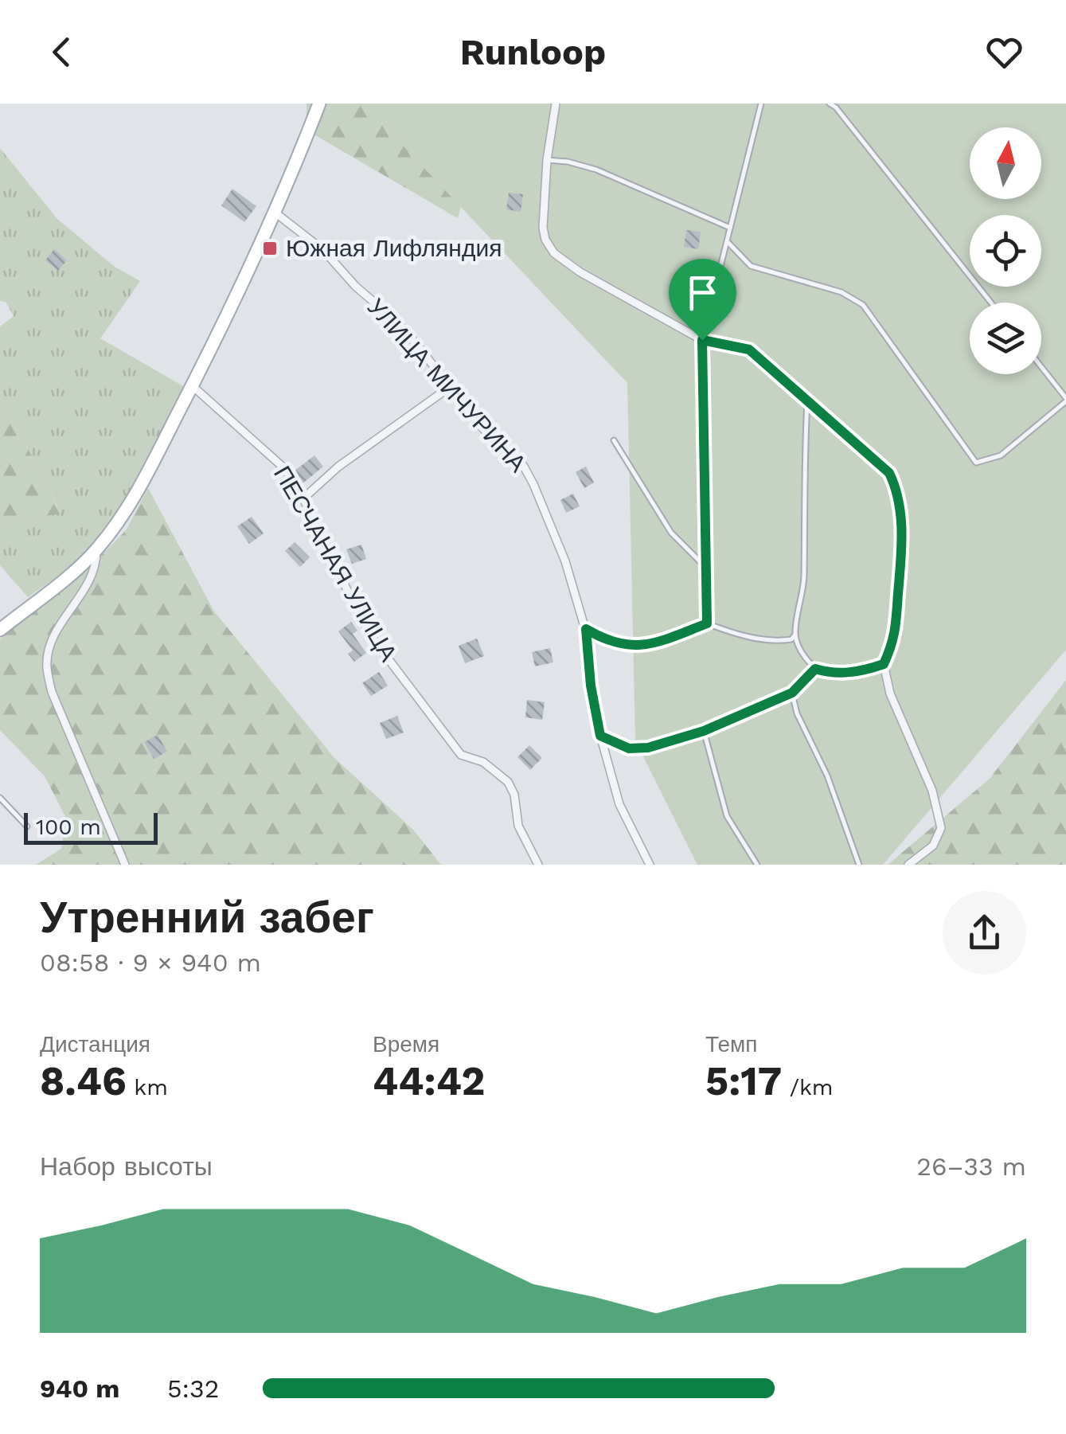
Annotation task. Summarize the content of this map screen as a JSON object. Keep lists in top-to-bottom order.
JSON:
{
  "streets": {
    "street": ["УЛИЦА МИЧУРИНА", "ПЕСЧАНАЯ УЛИЦА"]
  },
  "places": {
    "transit": ["Южная Лифляндия"]
  },
  "scale_bar": "100 m",
  "north": "top",
  "page": {
    "header": "Runloop",
    "scale": "100 m",
    "heading": ["Утренний забег", "08:58 · 9 × 940 m"],
    "stats": [
      ["Дистанция", "8.46 km"],
      ["Время", "44:42"],
      ["Темп", "5:17 /km"]
    ],
    "chart": ["Набор высоты", "26–33 m"],
    "list": [
      {
        "name": "940 m",
        "note": "5:32"
      }
    ]
  }
}
